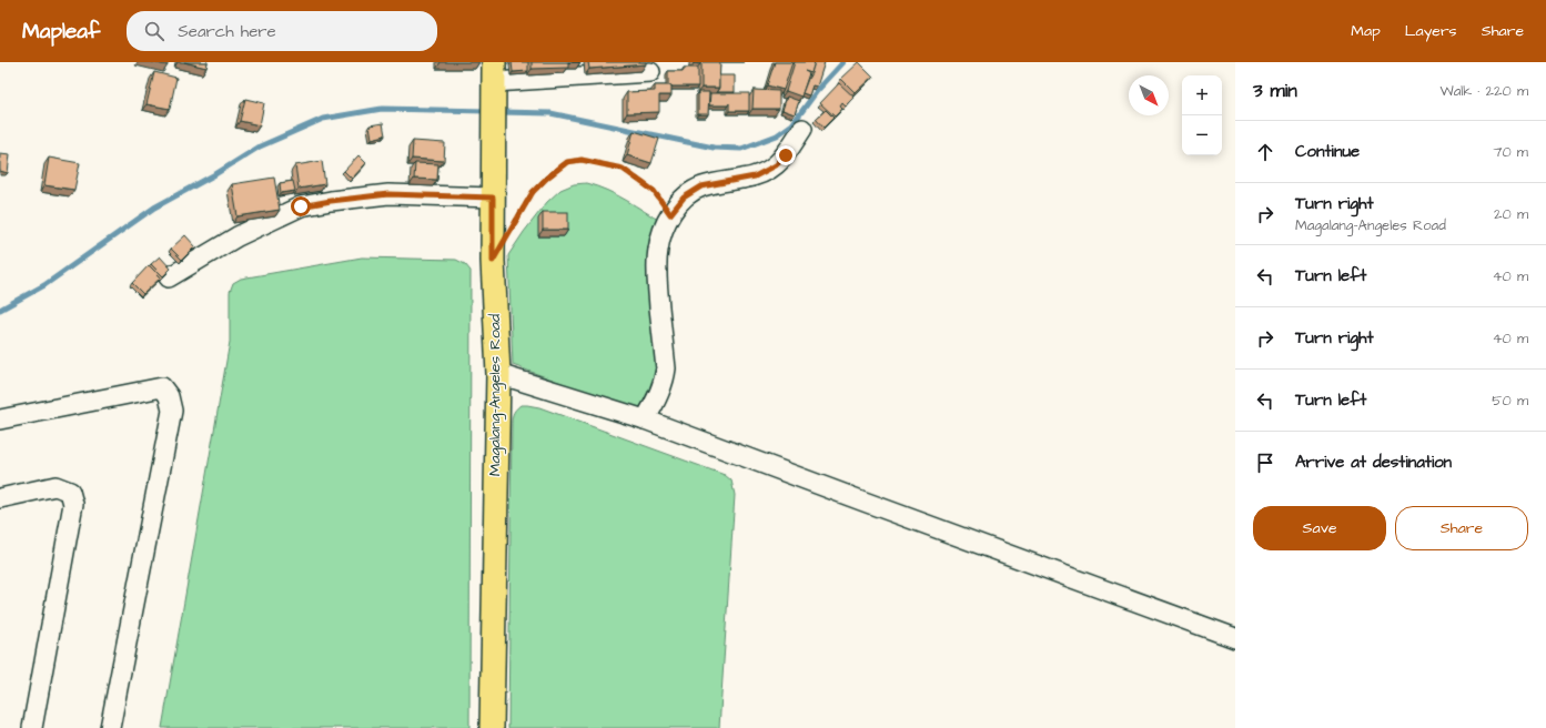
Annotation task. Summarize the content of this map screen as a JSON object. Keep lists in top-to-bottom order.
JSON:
{
  "streets": {
    "main road": ["Magalang-Angeles Road"]
  },
  "north": "bottom right",
  "page": {
    "header": "Mapleaf",
    "search": "Search here",
    "nav": ["Map", "Layers", "Share"],
    "heading": ["3 min", "Walk · 220 m"],
    "map_buttons": ["+", "−"],
    "list": [
      ["Continue", "70 m"],
      ["Turn right", "Magalang-Angeles Road", "20 m"],
      ["Turn left", "40 m"],
      ["Turn right", "40 m"],
      ["Turn left", "50 m"],
      "Arrive at destination"
    ],
    "buttons": ["Save", "Share"]
  }
}
